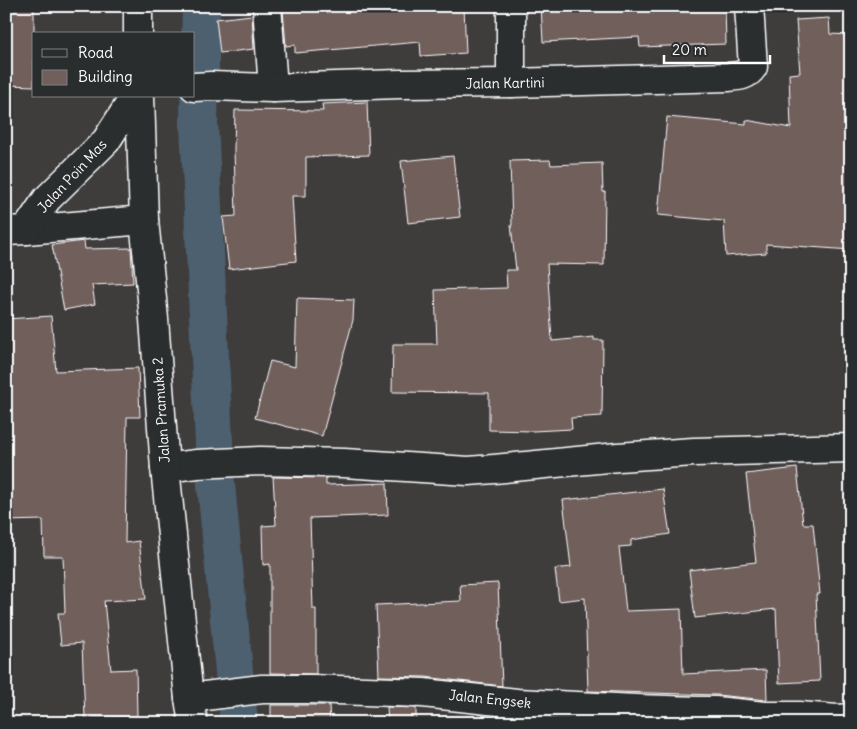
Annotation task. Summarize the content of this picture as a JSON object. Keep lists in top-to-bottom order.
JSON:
{
  "streets": {
    "street": [
      "Jalan Kartini",
      "Jalan Poin Mas",
      "Jalan Pramuka 2",
      "Jalan Engsek"
    ]
  },
  "crossings": [
    ["Jalan Poin Mas", "Jalan Pramuka 2"],
    ["Jalan Pramuka 2", "Jalan Engsek"]
  ],
  "legend": ["Road", "Building"],
  "scale_bar": "20 m"
}
